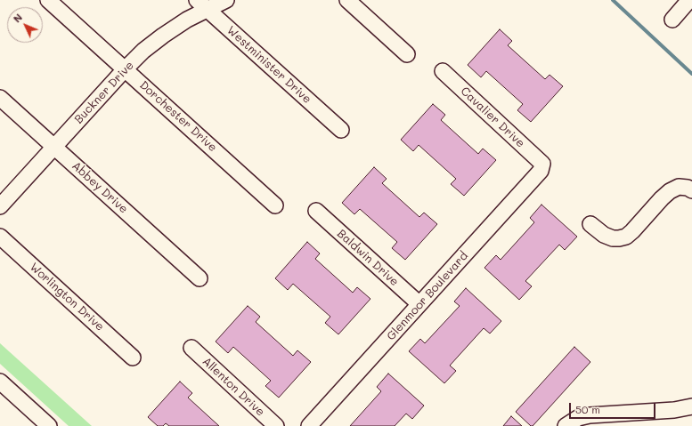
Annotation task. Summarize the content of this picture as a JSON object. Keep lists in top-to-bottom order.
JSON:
{
  "streets": {
    "street": [
      "Westminister Drive",
      "Buckner Drive",
      "Dorchester Drive",
      "Cavalier Drive",
      "Abbey Drive",
      "Baldwin Drive",
      "Glenmoor Boulevard",
      "Worlington Drive",
      "Allenton Drive"
    ]
  },
  "crossings": [
    ["Westminister Drive", "Buckner Drive"],
    ["Buckner Drive", "Dorchester Drive"],
    ["Buckner Drive", "Abbey Drive"],
    ["Cavalier Drive", "Glenmoor Boulevard"],
    ["Baldwin Drive", "Glenmoor Boulevard"]
  ],
  "scale_bar": "50 m",
  "north": "top left"
}
